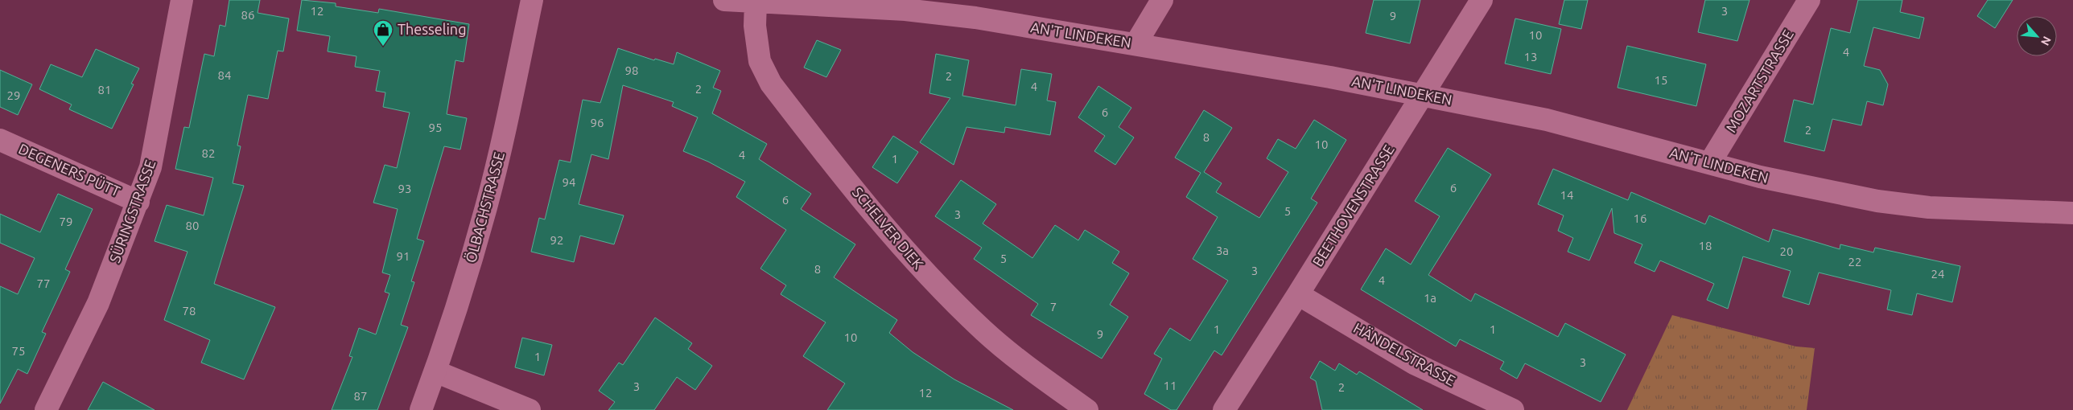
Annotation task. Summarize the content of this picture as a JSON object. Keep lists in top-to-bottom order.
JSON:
{
  "streets": {
    "street": [
      "AN'T LINDEKEN",
      "MOZARTSTRASSE",
      "DEGENERS PÜTT",
      "BEETHOVENSTRASSE",
      "ÖLBACHSTRASSE",
      "SÜRINGSTRASSE",
      "SCHELVER DIEK",
      "HÄNDELSTRASSE"
    ]
  },
  "crossings": [
    ["AN'T LINDEKEN", "MOZARTSTRASSE"],
    ["AN'T LINDEKEN", "BEETHOVENSTRASSE"],
    ["AN'T LINDEKEN", "SCHELVER DIEK"],
    ["DEGENERS PÜTT", "SÜRINGSTRASSE"],
    ["BEETHOVENSTRASSE", "HÄNDELSTRASSE"]
  ],
  "places": {
    "shop": ["Thesseling"]
  },
  "house_numbers": [
    "12",
    "3",
    "86",
    "9",
    "10",
    "4",
    "13",
    "98",
    "84",
    "2",
    "15",
    "4",
    "2",
    "81",
    "29",
    "6",
    "96",
    "95",
    "2",
    "8",
    "10",
    "82",
    "4",
    "1",
    "94",
    "6",
    "93",
    "14",
    "6",
    "5",
    "3",
    "16",
    "79",
    "80",
    "92",
    "18",
    "3a",
    "20",
    "91",
    "5",
    "22",
    "8",
    "3",
    "24",
    "4",
    "77",
    "1a",
    "7",
    "78",
    "1",
    "1",
    "9",
    "10",
    "75",
    "1",
    "3",
    "11",
    "3",
    "2",
    "12",
    "87"
  ],
  "north": "bottom right"
}
